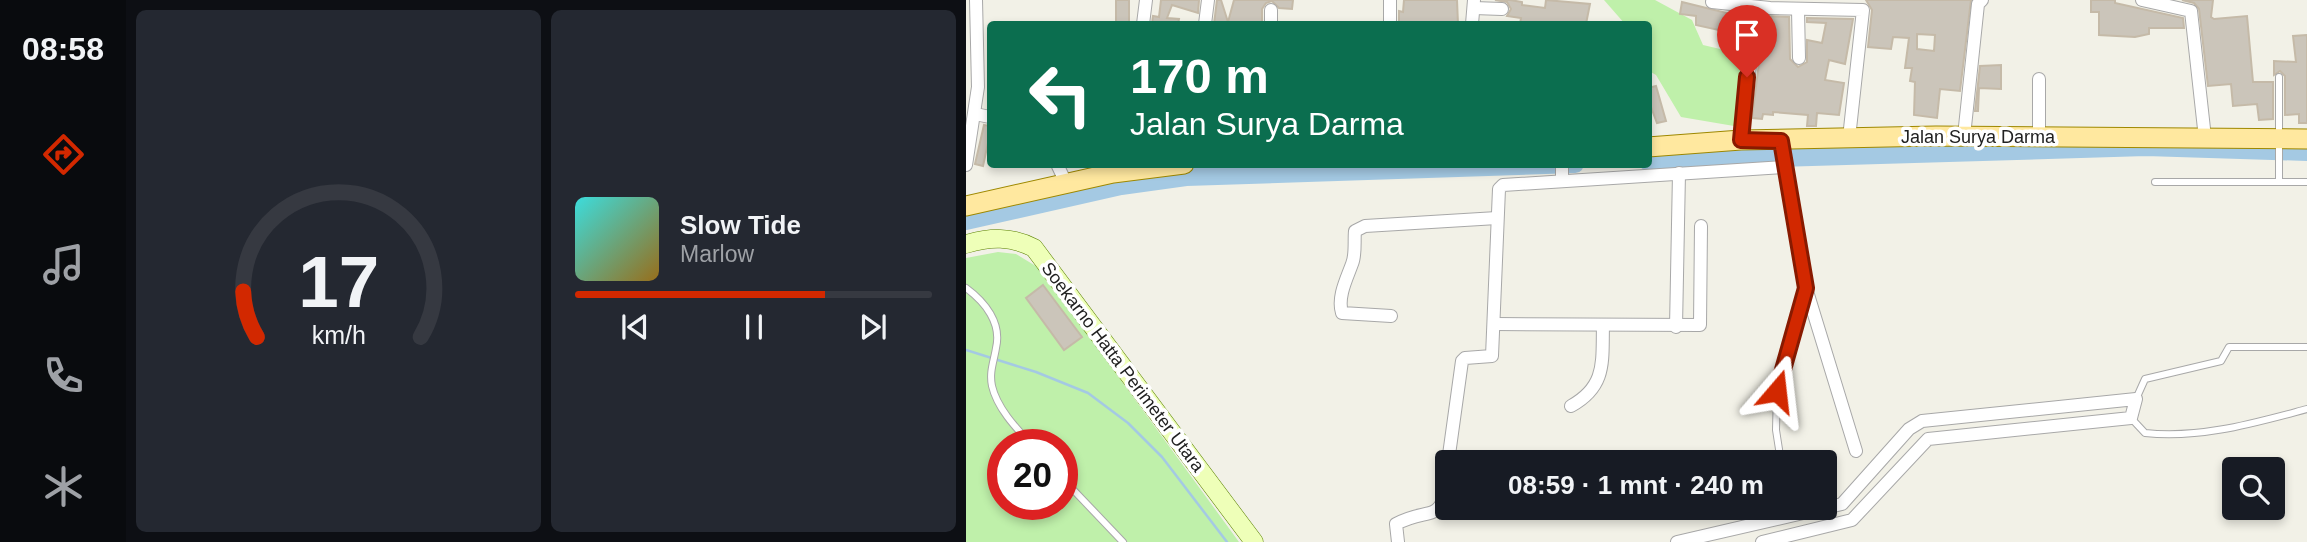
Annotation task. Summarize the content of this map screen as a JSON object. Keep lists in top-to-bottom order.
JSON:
{
  "streets": {
    "main road": ["Jalan Surya Darma", "Soekarno Hatta Perimeter Utara"]
  },
  "page": {
    "tabs": "08:58",
    "turn": ["170 m", "Jalan Surya Darma"],
    "song": ["Slow Tide", "Marlow"],
    "limit": "20",
    "trip": "08:59 · 1 mnt · 240 m",
    "gauge": ["17", "km/h"]
  }
}
